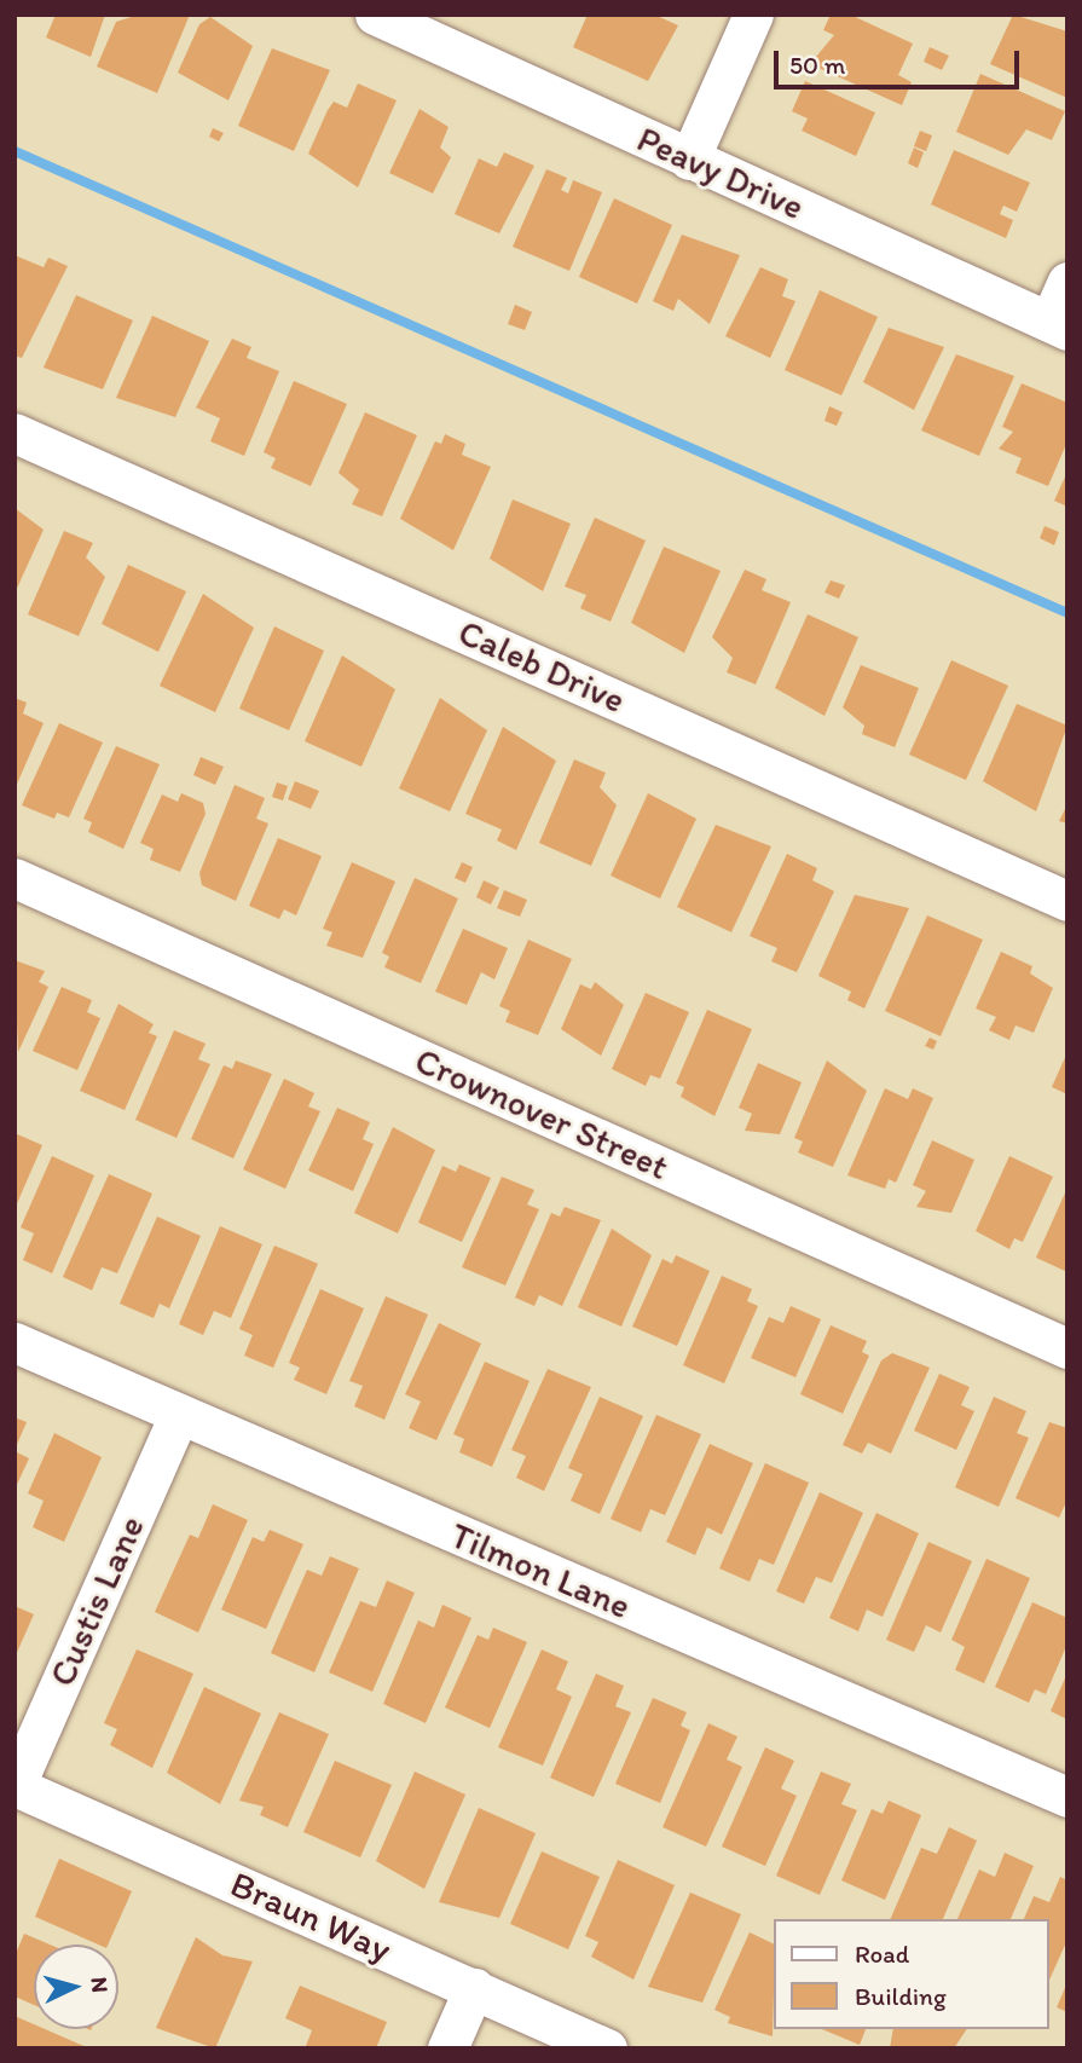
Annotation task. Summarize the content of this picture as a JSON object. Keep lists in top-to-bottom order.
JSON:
{
  "streets": {
    "street": [
      "Peavy Drive",
      "Caleb Drive",
      "Crownover Street",
      "Tilmon Lane",
      "Custis Lane",
      "Braun Way"
    ]
  },
  "crossings": [
    ["Tilmon Lane", "Custis Lane"],
    ["Custis Lane", "Braun Way"]
  ],
  "legend": ["Road", "Building"],
  "scale_bar": "50 m",
  "north": "right"
}
